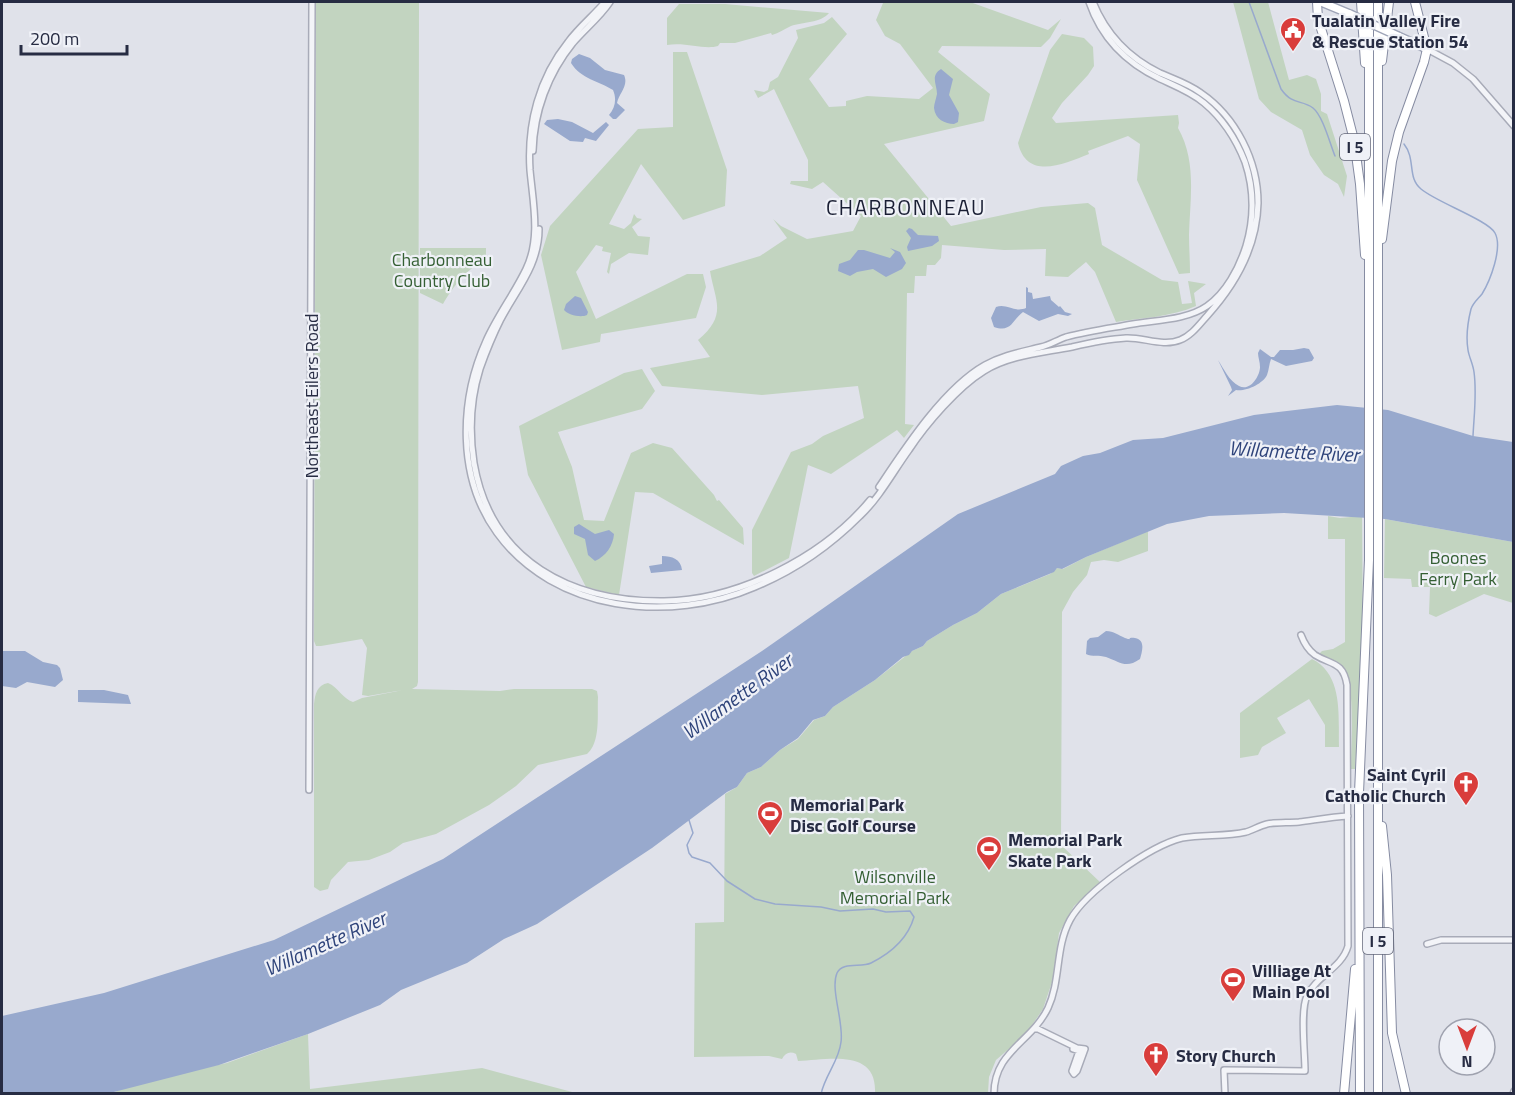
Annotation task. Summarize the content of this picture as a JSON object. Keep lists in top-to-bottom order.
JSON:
{
  "streets": {
    "highway": ["I 5"],
    "street": ["Northeast Eilers Road"]
  },
  "districts": ["CHARBONNEAU"],
  "water": ["Willamette River"],
  "parks": ["Charbonneau Country Club", "Boones Ferry Park", "Wilsonville Memorial Park"],
  "places": {
    "public building": ["Tualatin Valley Fire & Rescue Station 54"],
    "church": ["Saint Cyril Catholic Church", "Story Church"],
    "sports": ["Memorial Park Disc Golf Course", "Memorial Park Skate Park", "Villiage At Main Pool"]
  },
  "scale_bar": "200 m",
  "north": "bottom"
}
